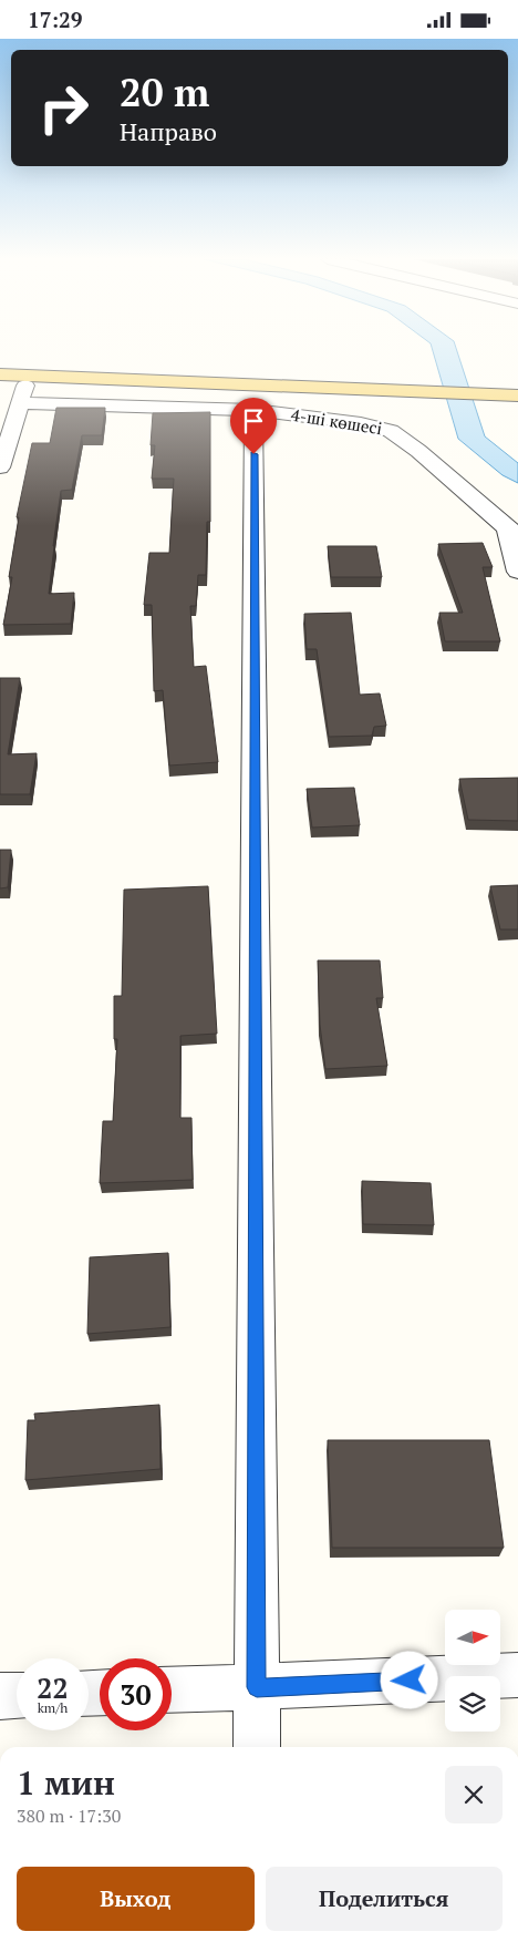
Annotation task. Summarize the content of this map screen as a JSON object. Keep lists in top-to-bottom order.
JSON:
{
  "streets": {
    "street": ["4-ші көшесі"]
  },
  "north": "right",
  "page": {
    "status": "17:29",
    "turn": ["20 m", "Направо"],
    "speed": "22 km/h",
    "limit": "30",
    "heading": ["1 мин", "380 m · 17:30"],
    "buttons": ["Выход", "Поделиться"]
  }
}
